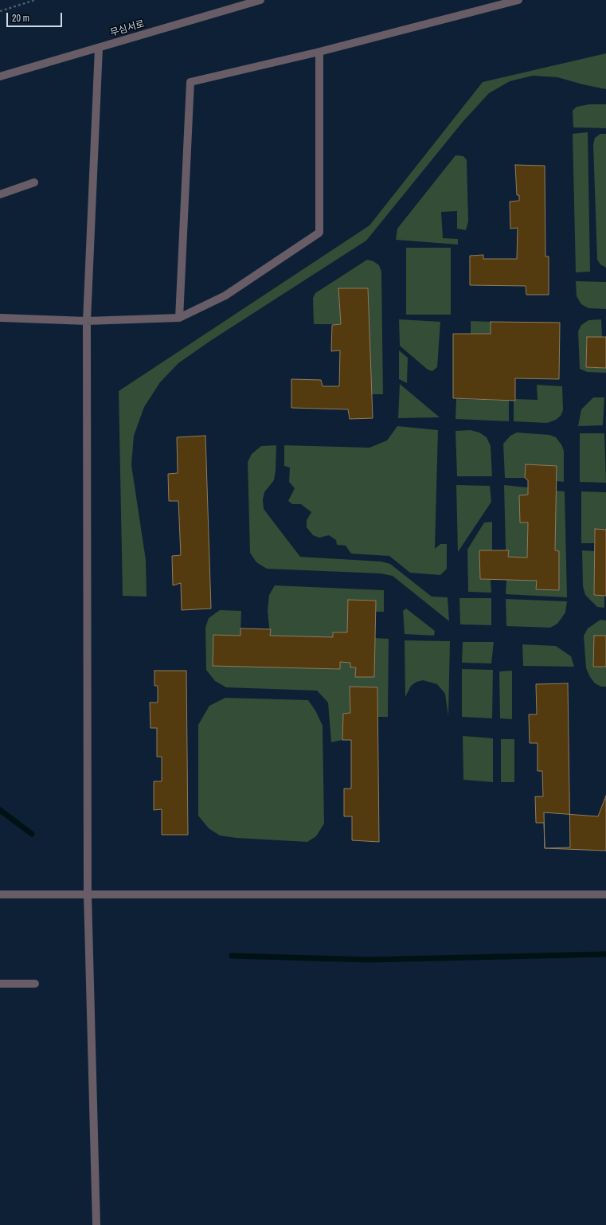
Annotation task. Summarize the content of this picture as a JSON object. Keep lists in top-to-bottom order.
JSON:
{
  "streets": {
    "street": ["무심서로"]
  },
  "scale_bar": "20 m"
}
